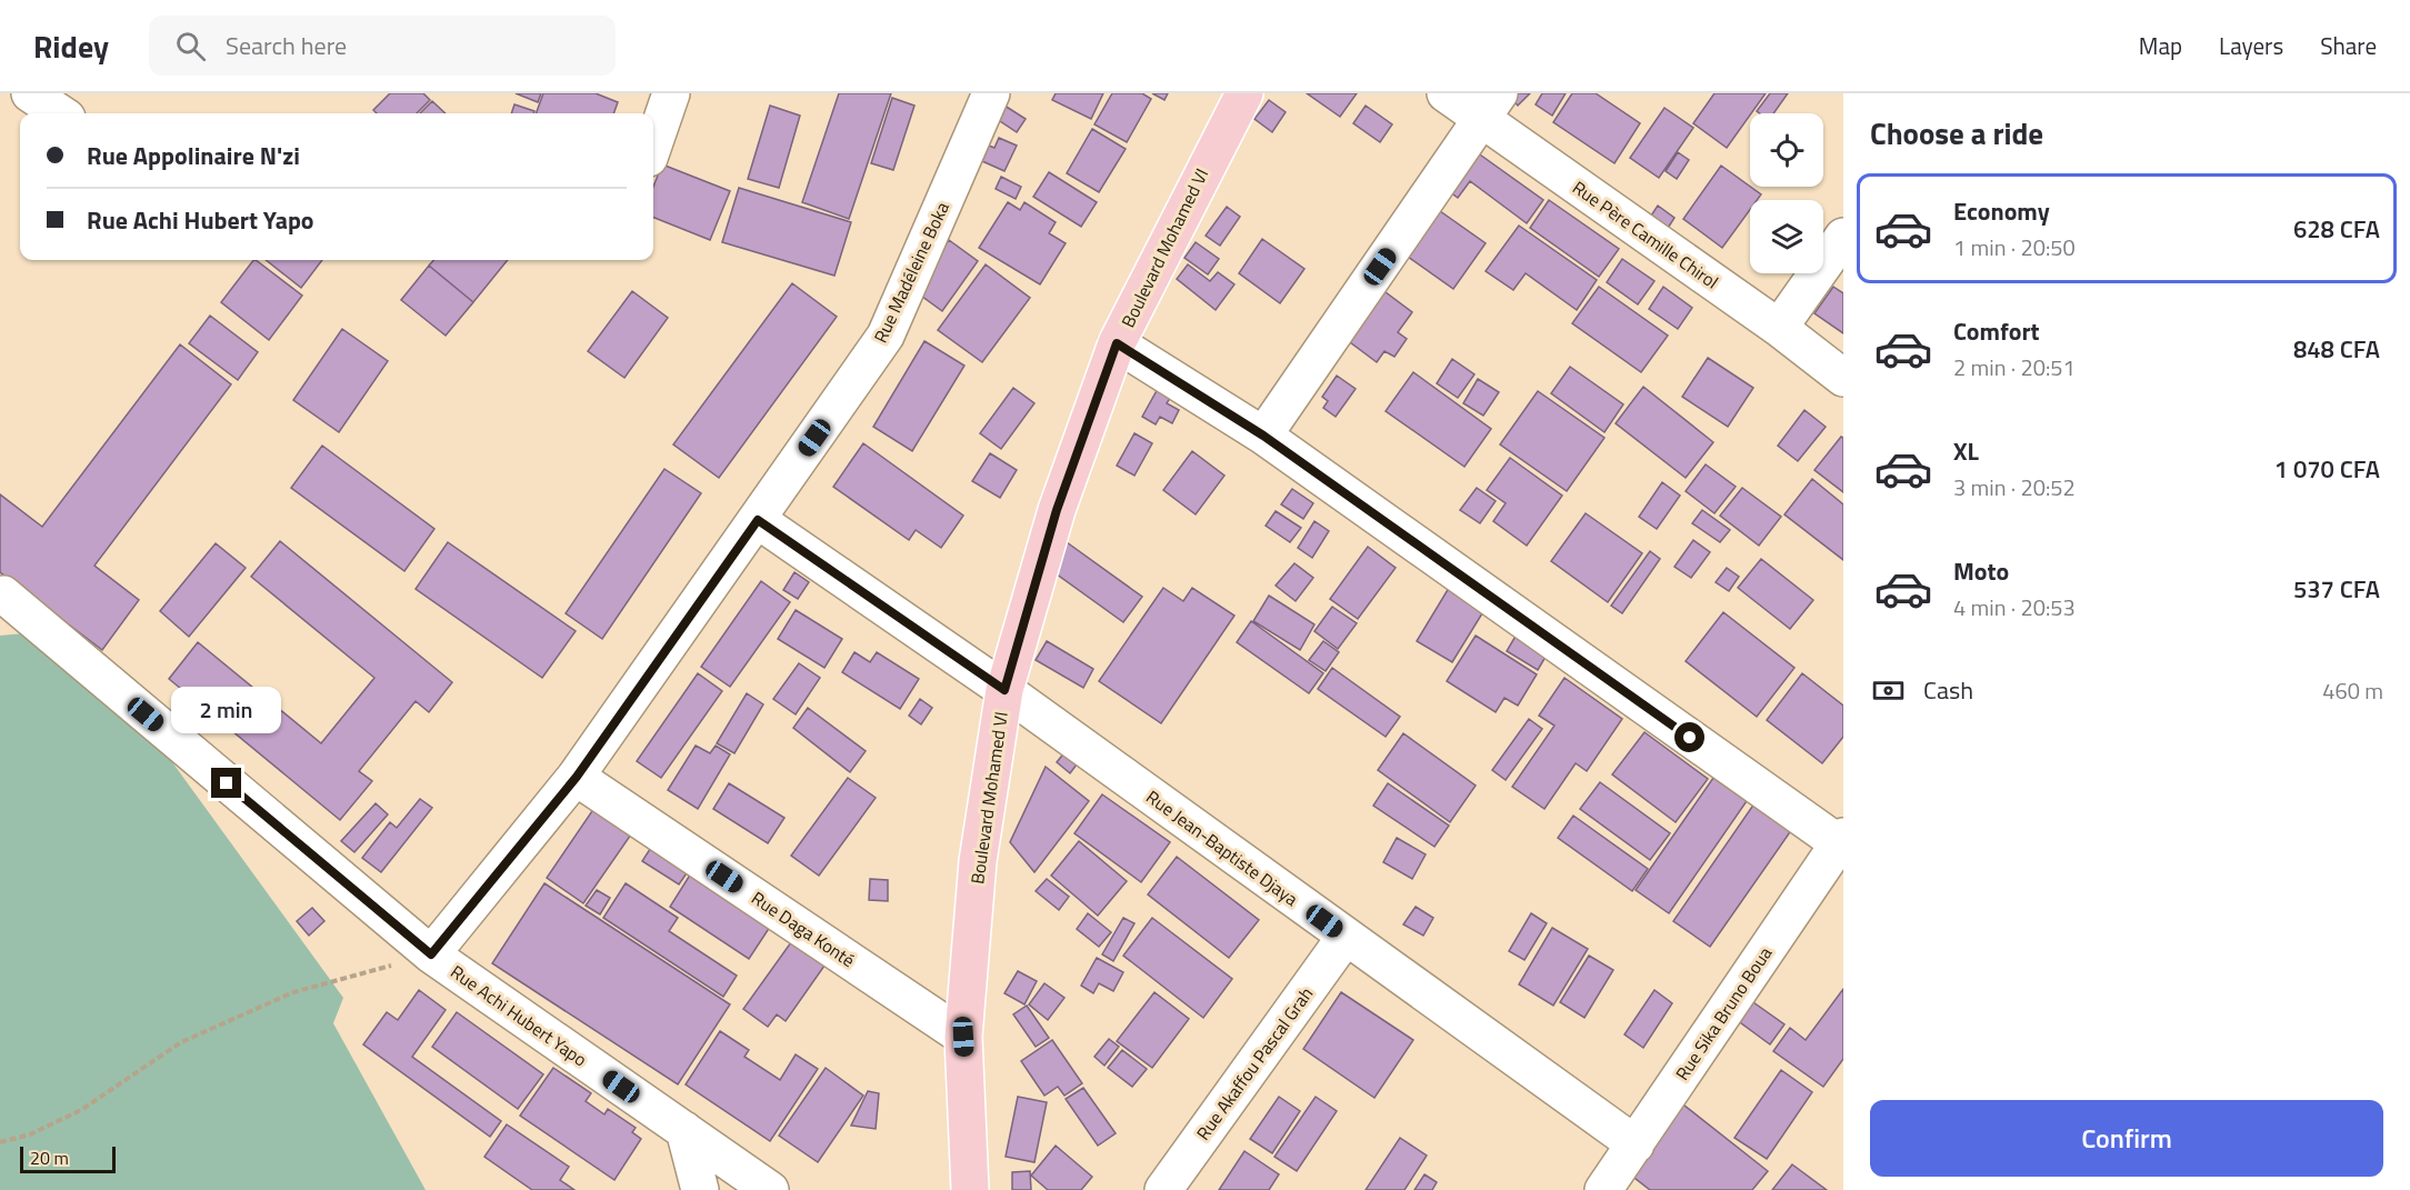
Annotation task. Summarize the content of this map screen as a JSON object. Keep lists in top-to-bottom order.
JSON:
{
  "streets": {
    "main road": ["Boulevard Mohamed VI"],
    "street": [
      "Rue Père Camille Chirol",
      "Rue Madéleine Boka",
      "Rue Jean-Baptiste Djaya",
      "Rue Daga Konté",
      "Rue Sika Bruno Boua",
      "Rue Achi Hubert Yapo",
      "Rue Akaffou Pascal Grah"
    ]
  },
  "crossings": [
    ["Boulevard Mohamed VI", "Rue Jean-Baptiste Djaya"],
    ["Boulevard Mohamed VI", "Rue Daga Konté"],
    ["Rue Madéleine Boka", "Rue Jean-Baptiste Djaya"],
    ["Rue Madéleine Boka", "Rue Daga Konté"],
    ["Rue Madéleine Boka", "Rue Achi Hubert Yapo"],
    ["Rue Jean-Baptiste Djaya", "Rue Sika Bruno Boua"],
    ["Rue Jean-Baptiste Djaya", "Rue Akaffou Pascal Grah"]
  ],
  "scale_bar": "20 m",
  "page": {
    "header": "Ridey",
    "search": "Search here",
    "nav": ["Map", "Layers", "Share"],
    "heading": "Choose a ride",
    "banner": ["Rue Appolinaire N'zi", "Rue Achi Hubert Yapo"],
    "list": [
      {
        "name": "Economy",
        "note": "1 min · 20:50",
        "value": "628 CFA"
      },
      {
        "name": "Comfort",
        "note": "2 min · 20:51",
        "value": "848 CFA"
      },
      {
        "name": "XL",
        "note": "3 min · 20:52",
        "value": "1 070 CFA"
      },
      {
        "name": "Moto",
        "note": "4 min · 20:53",
        "value": "537 CFA"
      }
    ],
    "pay": ["Cash", "460 m"],
    "bubble": "2 min",
    "buttons": "Confirm",
    "scale": "20 m"
  }
}
